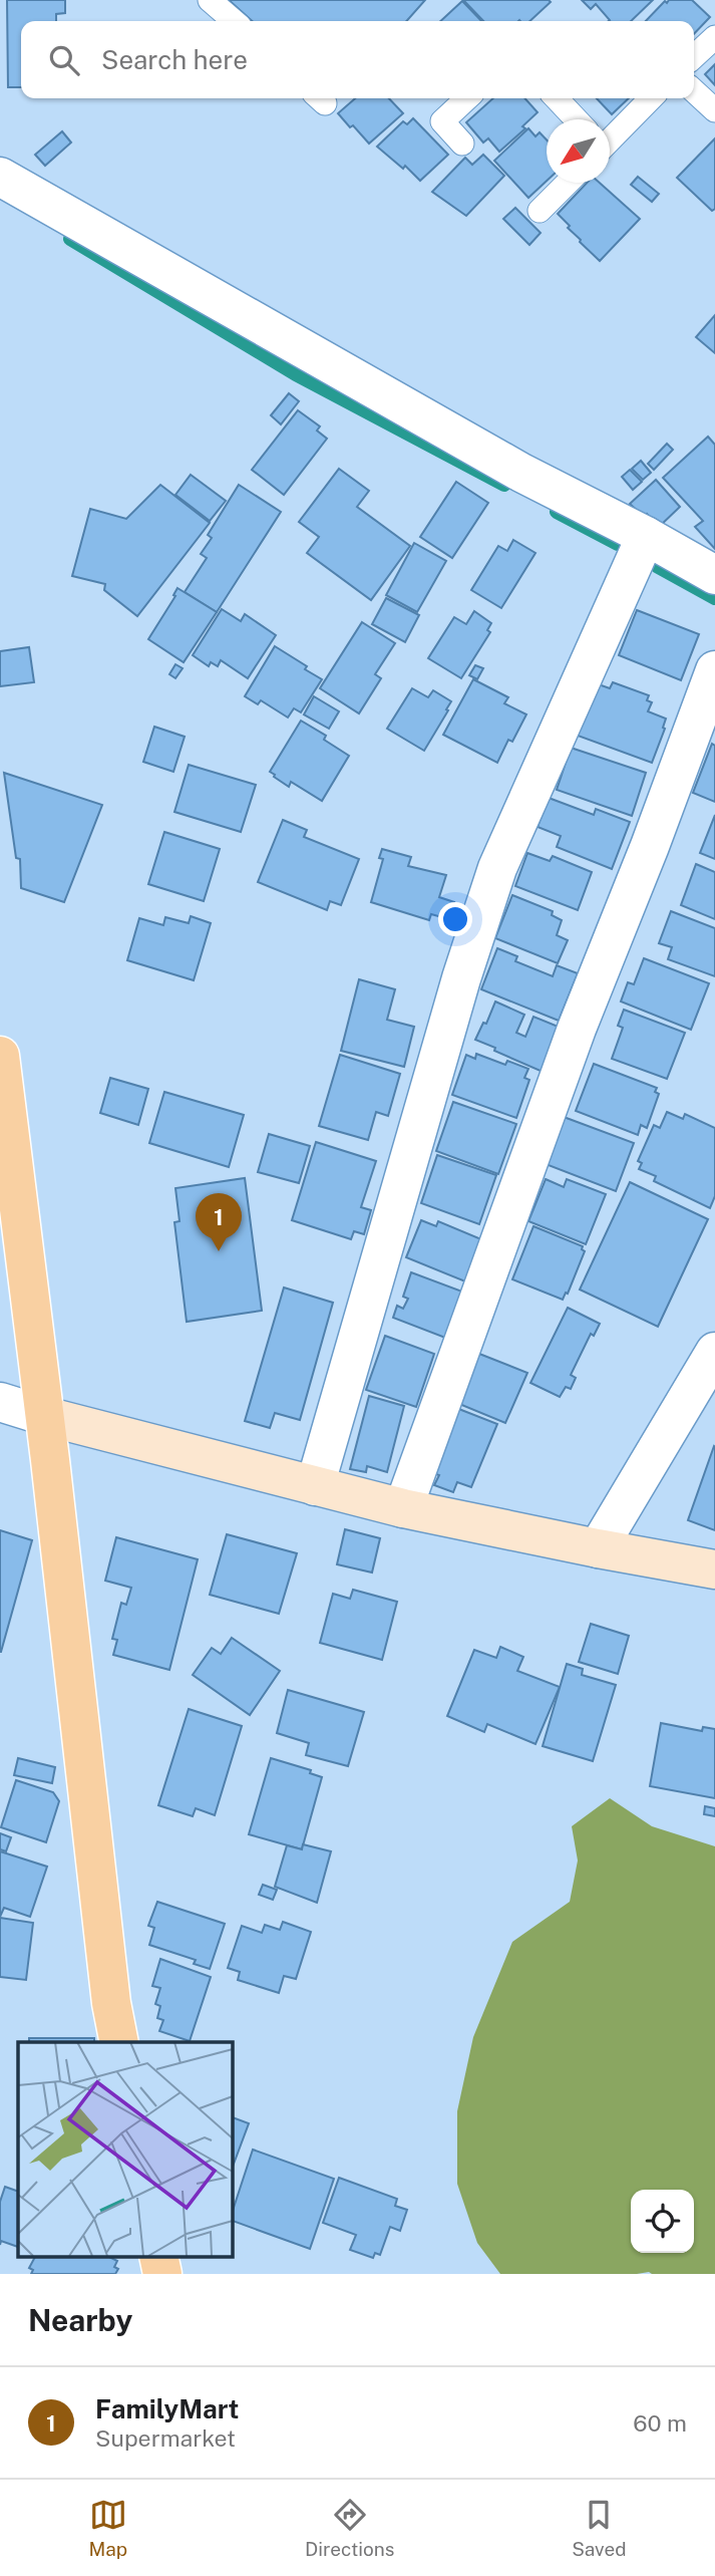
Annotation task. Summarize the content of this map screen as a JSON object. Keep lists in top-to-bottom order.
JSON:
{
  "north": "bottom left",
  "page": {
    "search": "Search here",
    "pins": "1",
    "heading": "Nearby",
    "list": [
      {
        "mark": "1",
        "name": "FamilyMart",
        "note": "Supermarket",
        "value": "60 m"
      }
    ],
    "nav": ["Map", "Directions", "Saved"]
  }
}
